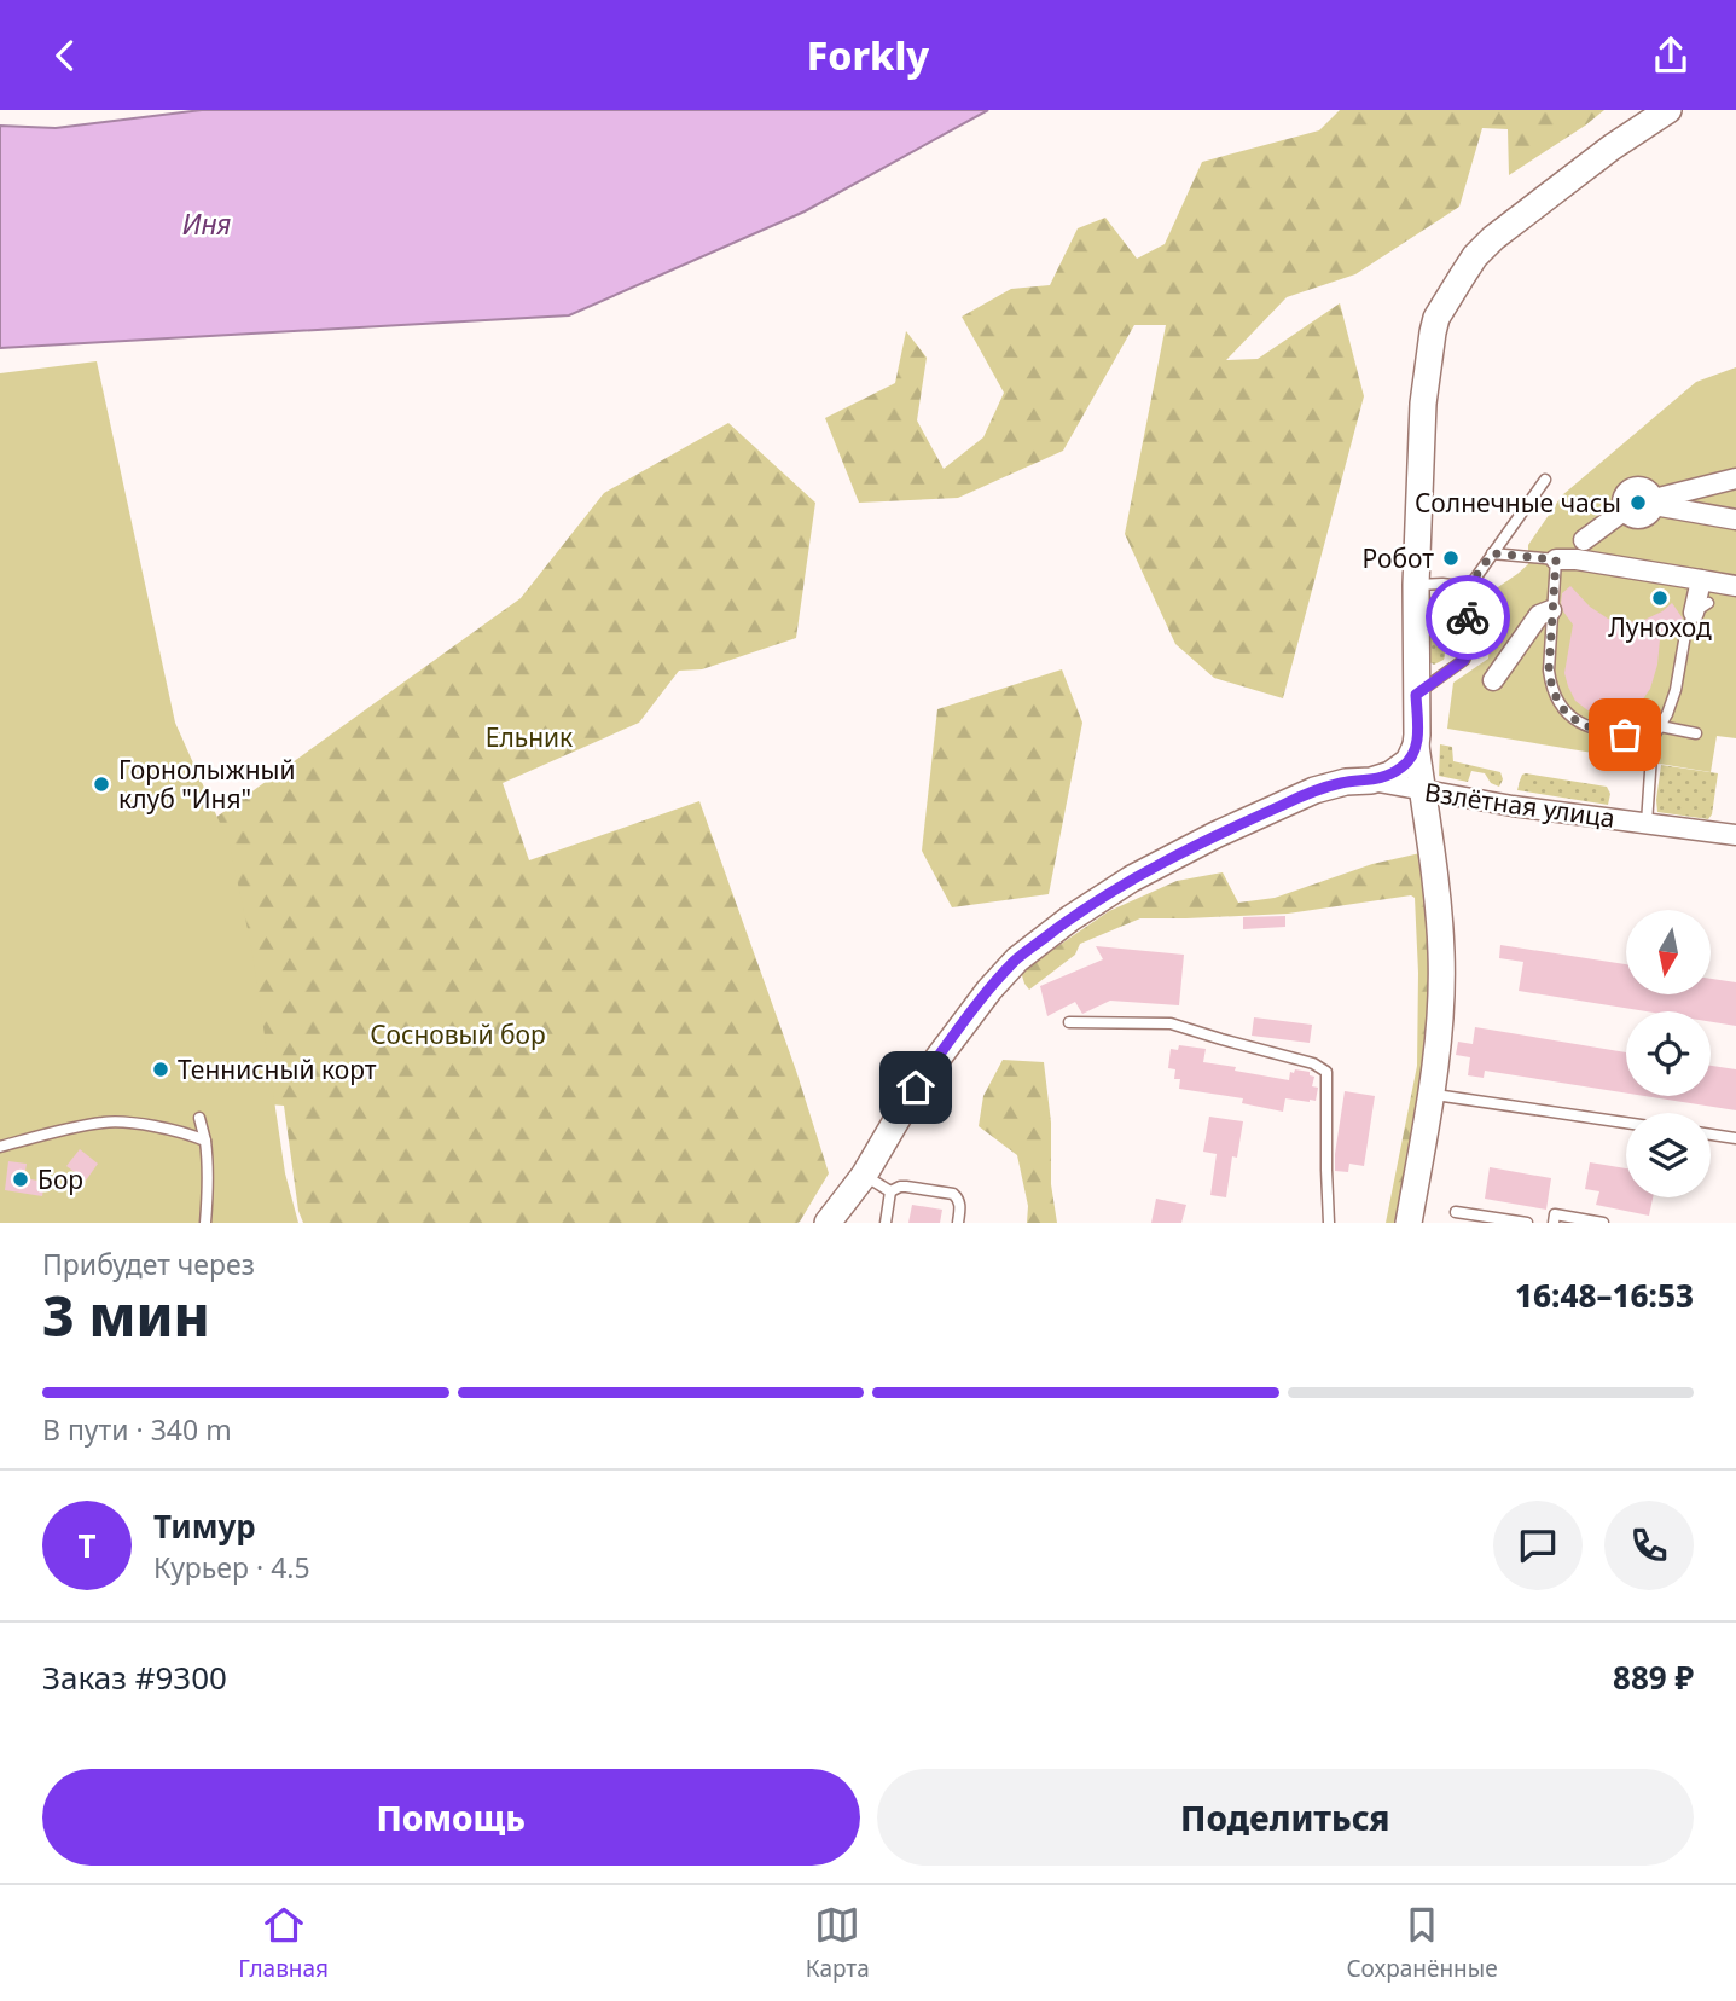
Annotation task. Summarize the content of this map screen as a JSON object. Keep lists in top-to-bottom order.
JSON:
{
  "streets": {
    "main road": ["Взлётная улица"]
  },
  "water": ["Иня"],
  "parks": ["Ельник", "Сосновый бор"],
  "places": [
    "Солнечные часы",
    "Робот",
    "Луноход",
    "Горнолыжный клуб \"Иня\"",
    "Теннисный корт",
    "Бор"
  ],
  "north": "bottom",
  "page": {
    "header": "Forkly",
    "heading": ["3 мин", "Прибудет через", "16:48–16:53"],
    "panel": [
      "Тимур",
      "Курьер · 4.5",
      "Заказ #9300",
      "889 ₽"
    ],
    "bar": "В пути · 340 m",
    "round": "Т",
    "buttons": ["Помощь", "Поделиться"],
    "tabs": ["Главная", "Карта", "Сохранённые"]
  }
}
